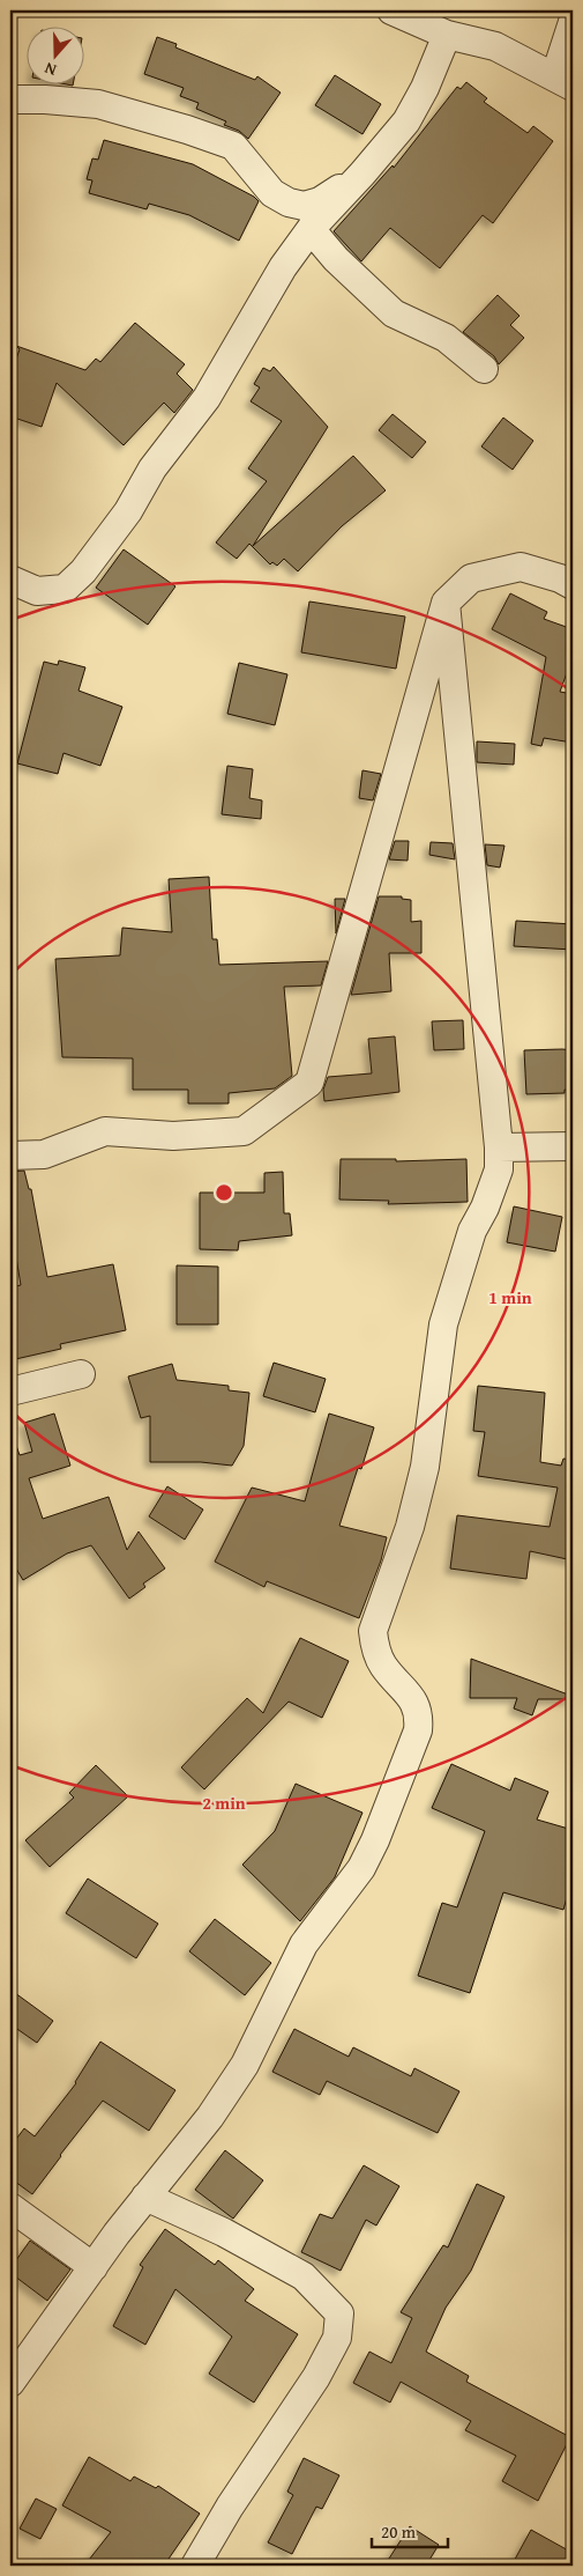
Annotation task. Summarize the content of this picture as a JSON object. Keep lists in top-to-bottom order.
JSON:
{
  "scale_bar": "20 m",
  "north": "bottom",
  "rings": ["1 min", "2 min"]
}
